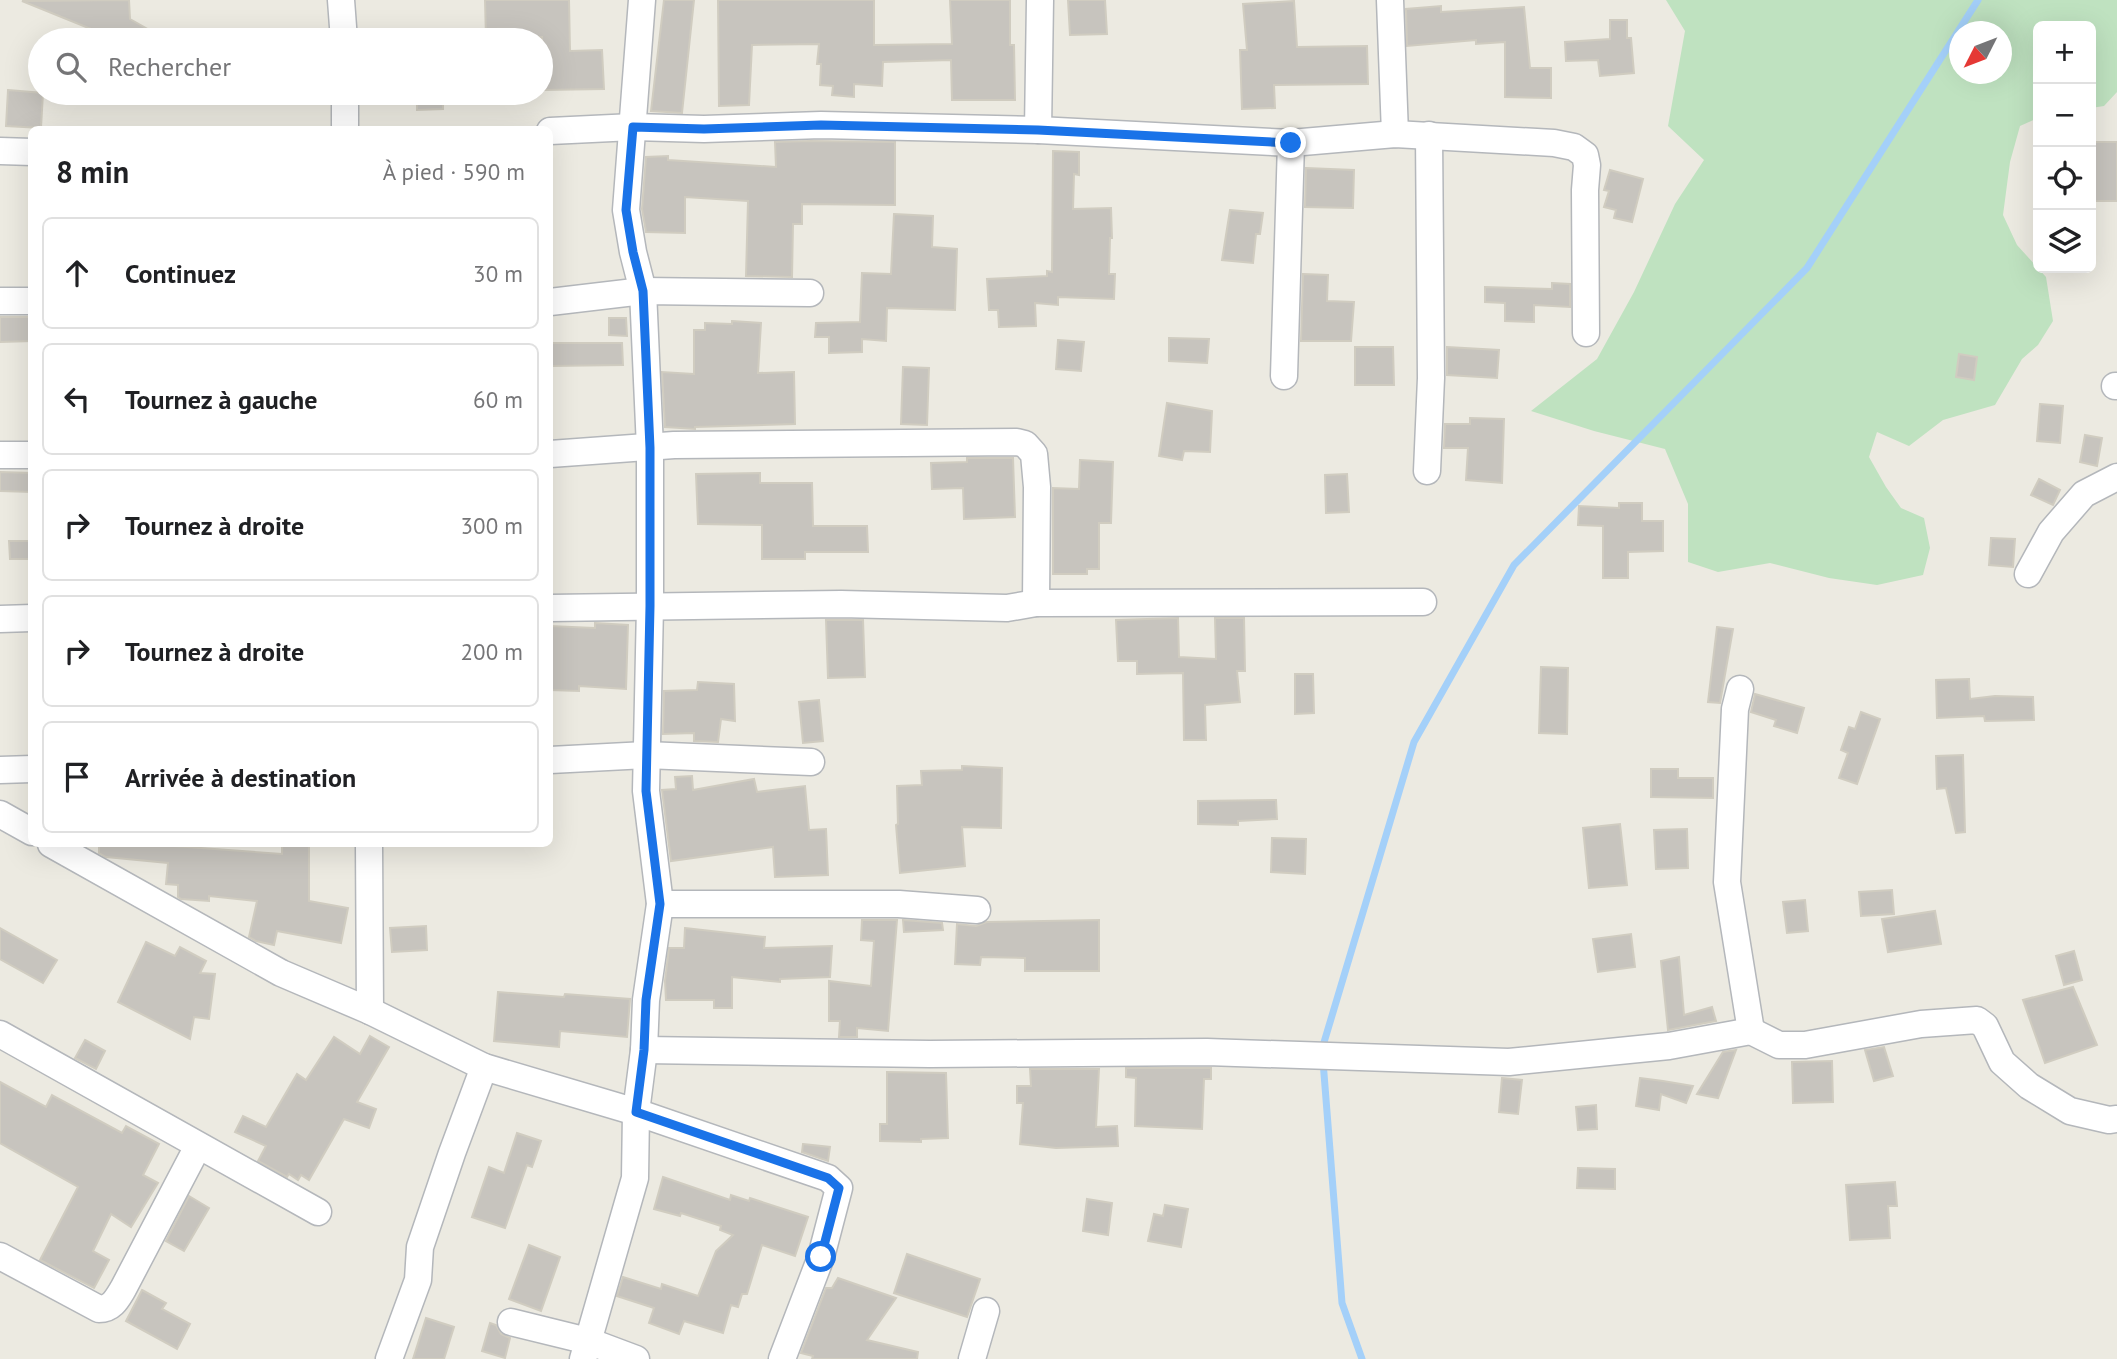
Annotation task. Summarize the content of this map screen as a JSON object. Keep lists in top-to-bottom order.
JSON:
{
  "north": "bottom left",
  "page": {
    "map_buttons": ["+", "−"],
    "search": "Rechercher",
    "heading": ["8 min", "À pied · 590 m"],
    "list": [
      ["Continuez", "30 m"],
      ["Tournez à gauche", "60 m"],
      ["Tournez à droite", "300 m"],
      ["Tournez à droite", "200 m"],
      "Arrivée à destination"
    ]
  }
}
